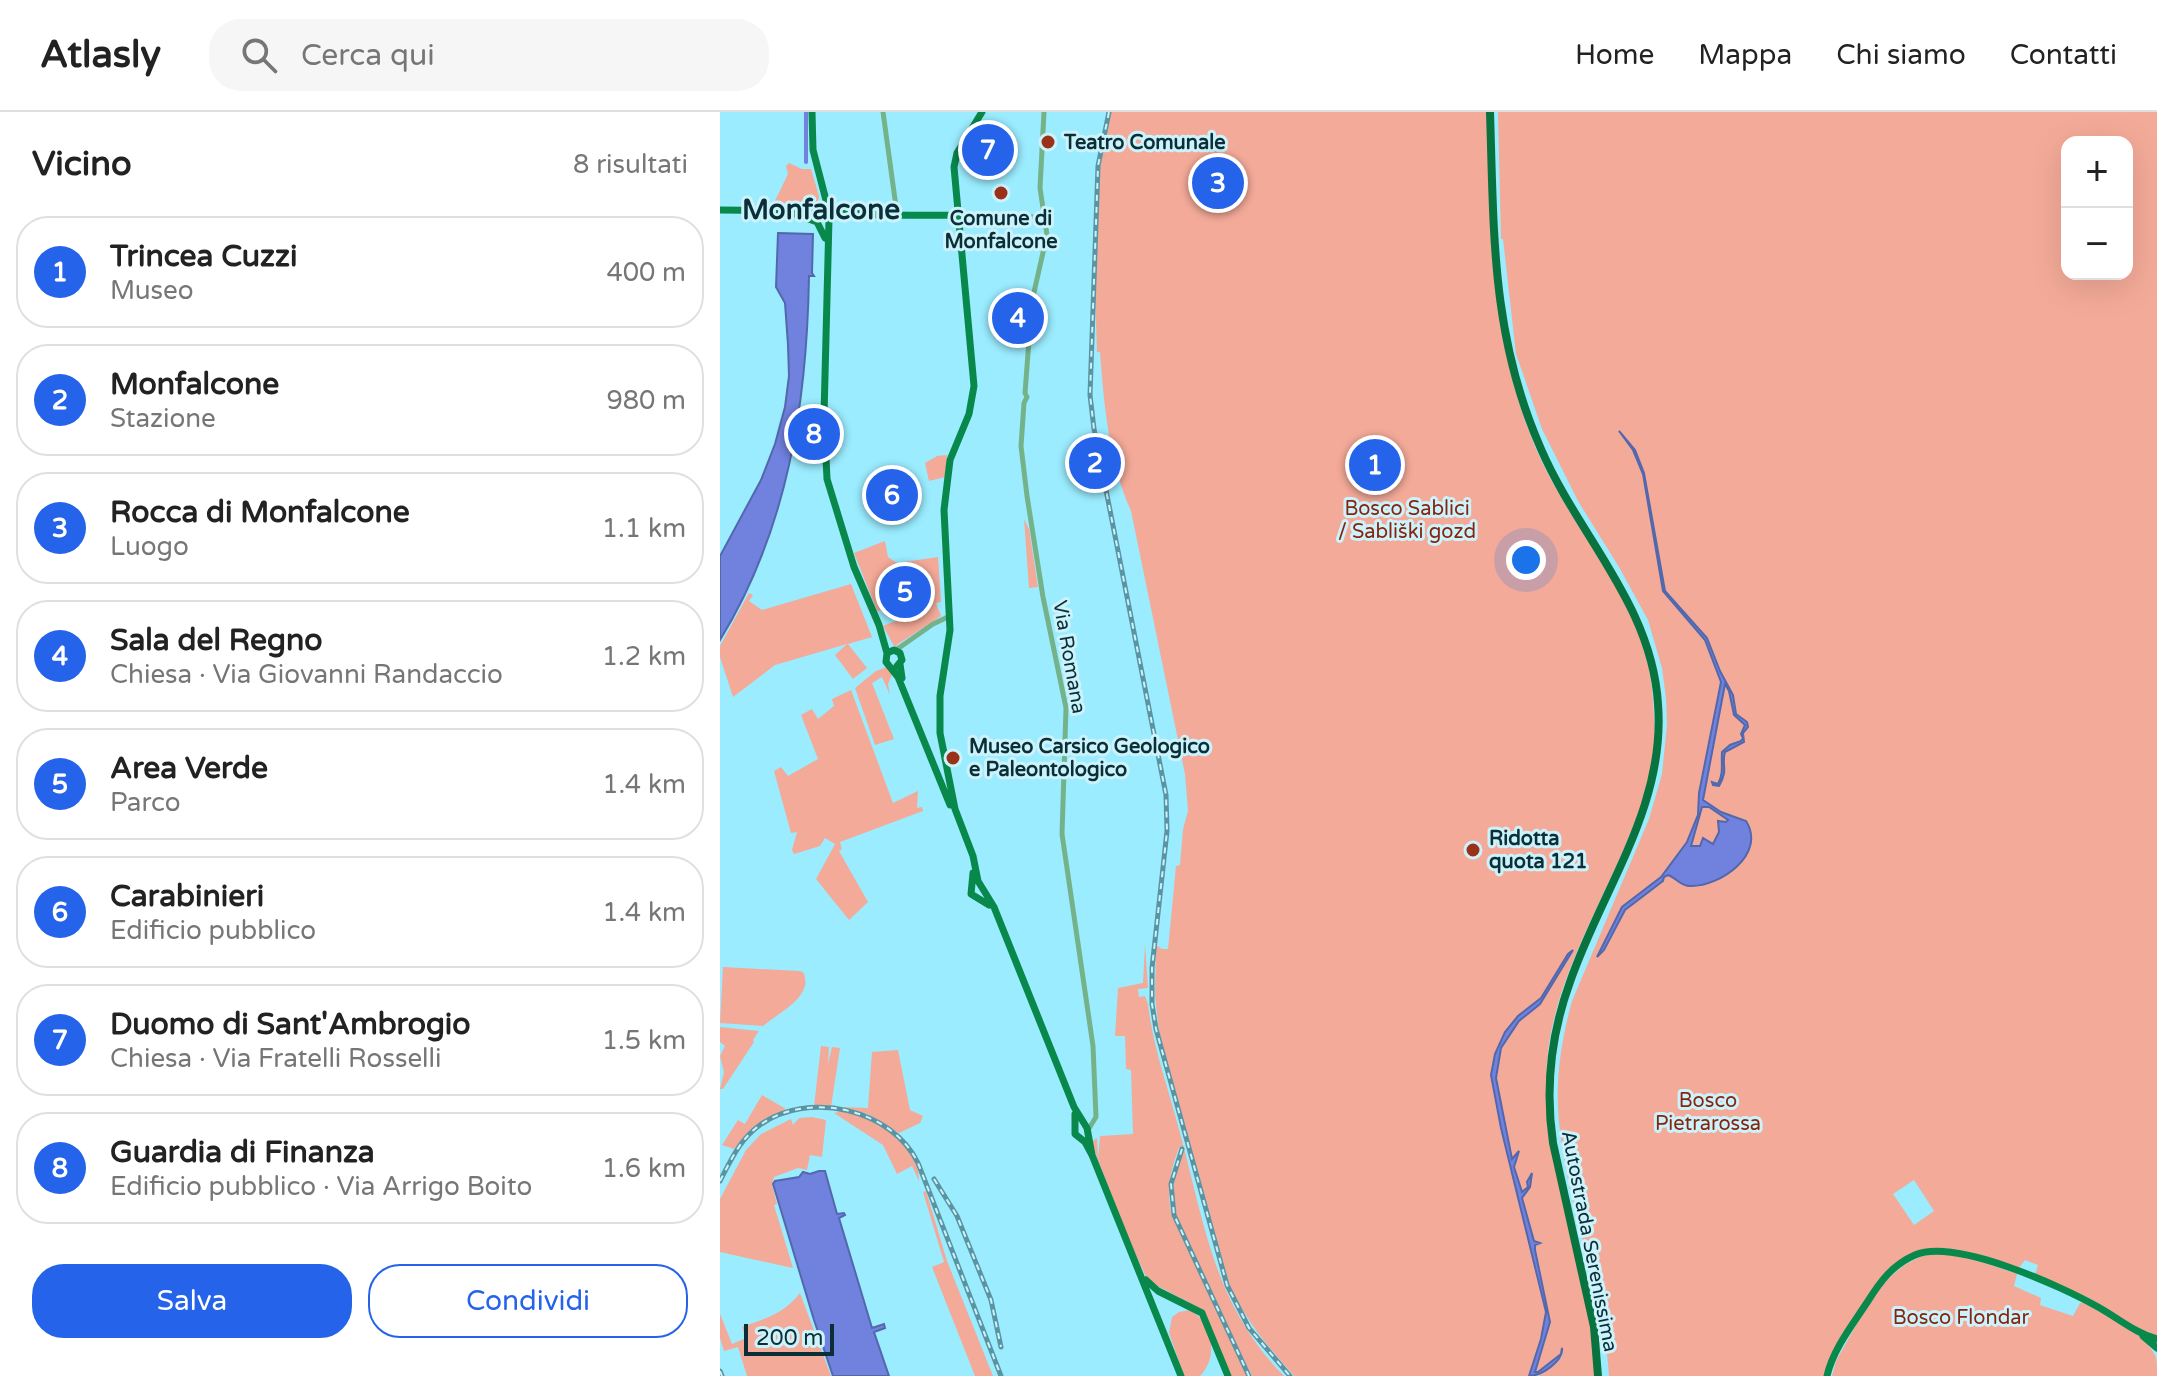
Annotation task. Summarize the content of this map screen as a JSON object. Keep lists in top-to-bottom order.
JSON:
{
  "streets": {
    "highway": ["Autostrada Serenissima"],
    "street": ["Via Romana"]
  },
  "districts": ["Monfalcone"],
  "parks": ["Bosco Sablici / Sabliški gozd", "Bosco Pietrarossa", "Bosco Flondar"],
  "places": [
    "Teatro Comunale",
    "Comune di Monfalcone",
    "Museo Carsico Geologico e Paleontologico",
    "Ridotta quota 121"
  ],
  "scale_bar": "200 m",
  "page": {
    "header": "Atlasly",
    "search": "Cerca qui",
    "nav": [
      "Home",
      "Mappa",
      "Chi siamo",
      "Contatti"
    ],
    "heading": ["Vicino", "8 risultati"],
    "pins": [
      "7",
      "3",
      "4",
      "8",
      "2",
      "1",
      "6",
      "5"
    ],
    "map_buttons": ["+", "−"],
    "list": [
      {
        "mark": "1",
        "name": "Trincea Cuzzi",
        "note": "Museo",
        "value": "400 m"
      },
      {
        "mark": "2",
        "name": "Monfalcone",
        "note": "Stazione",
        "value": "980 m"
      },
      {
        "mark": "3",
        "name": "Rocca di Monfalcone",
        "note": "Luogo",
        "value": "1.1 km"
      },
      {
        "mark": "4",
        "name": "Sala del Regno",
        "note": "Chiesa · Via Giovanni Randaccio",
        "value": "1.2 km"
      },
      {
        "mark": "5",
        "name": "Area Verde",
        "note": "Parco",
        "value": "1.4 km"
      },
      {
        "mark": "6",
        "name": "Carabinieri",
        "note": "Edificio pubblico",
        "value": "1.4 km"
      },
      {
        "mark": "7",
        "name": "Duomo di Sant'Ambrogio",
        "note": "Chiesa · Via Fratelli Rosselli",
        "value": "1.5 km"
      },
      {
        "mark": "8",
        "name": "Guardia di Finanza",
        "note": "Edificio pubblico · Via Arrigo Boito",
        "value": "1.6 km"
      }
    ],
    "buttons": ["Salva", "Condividi"],
    "scale": "200 m"
  }
}
